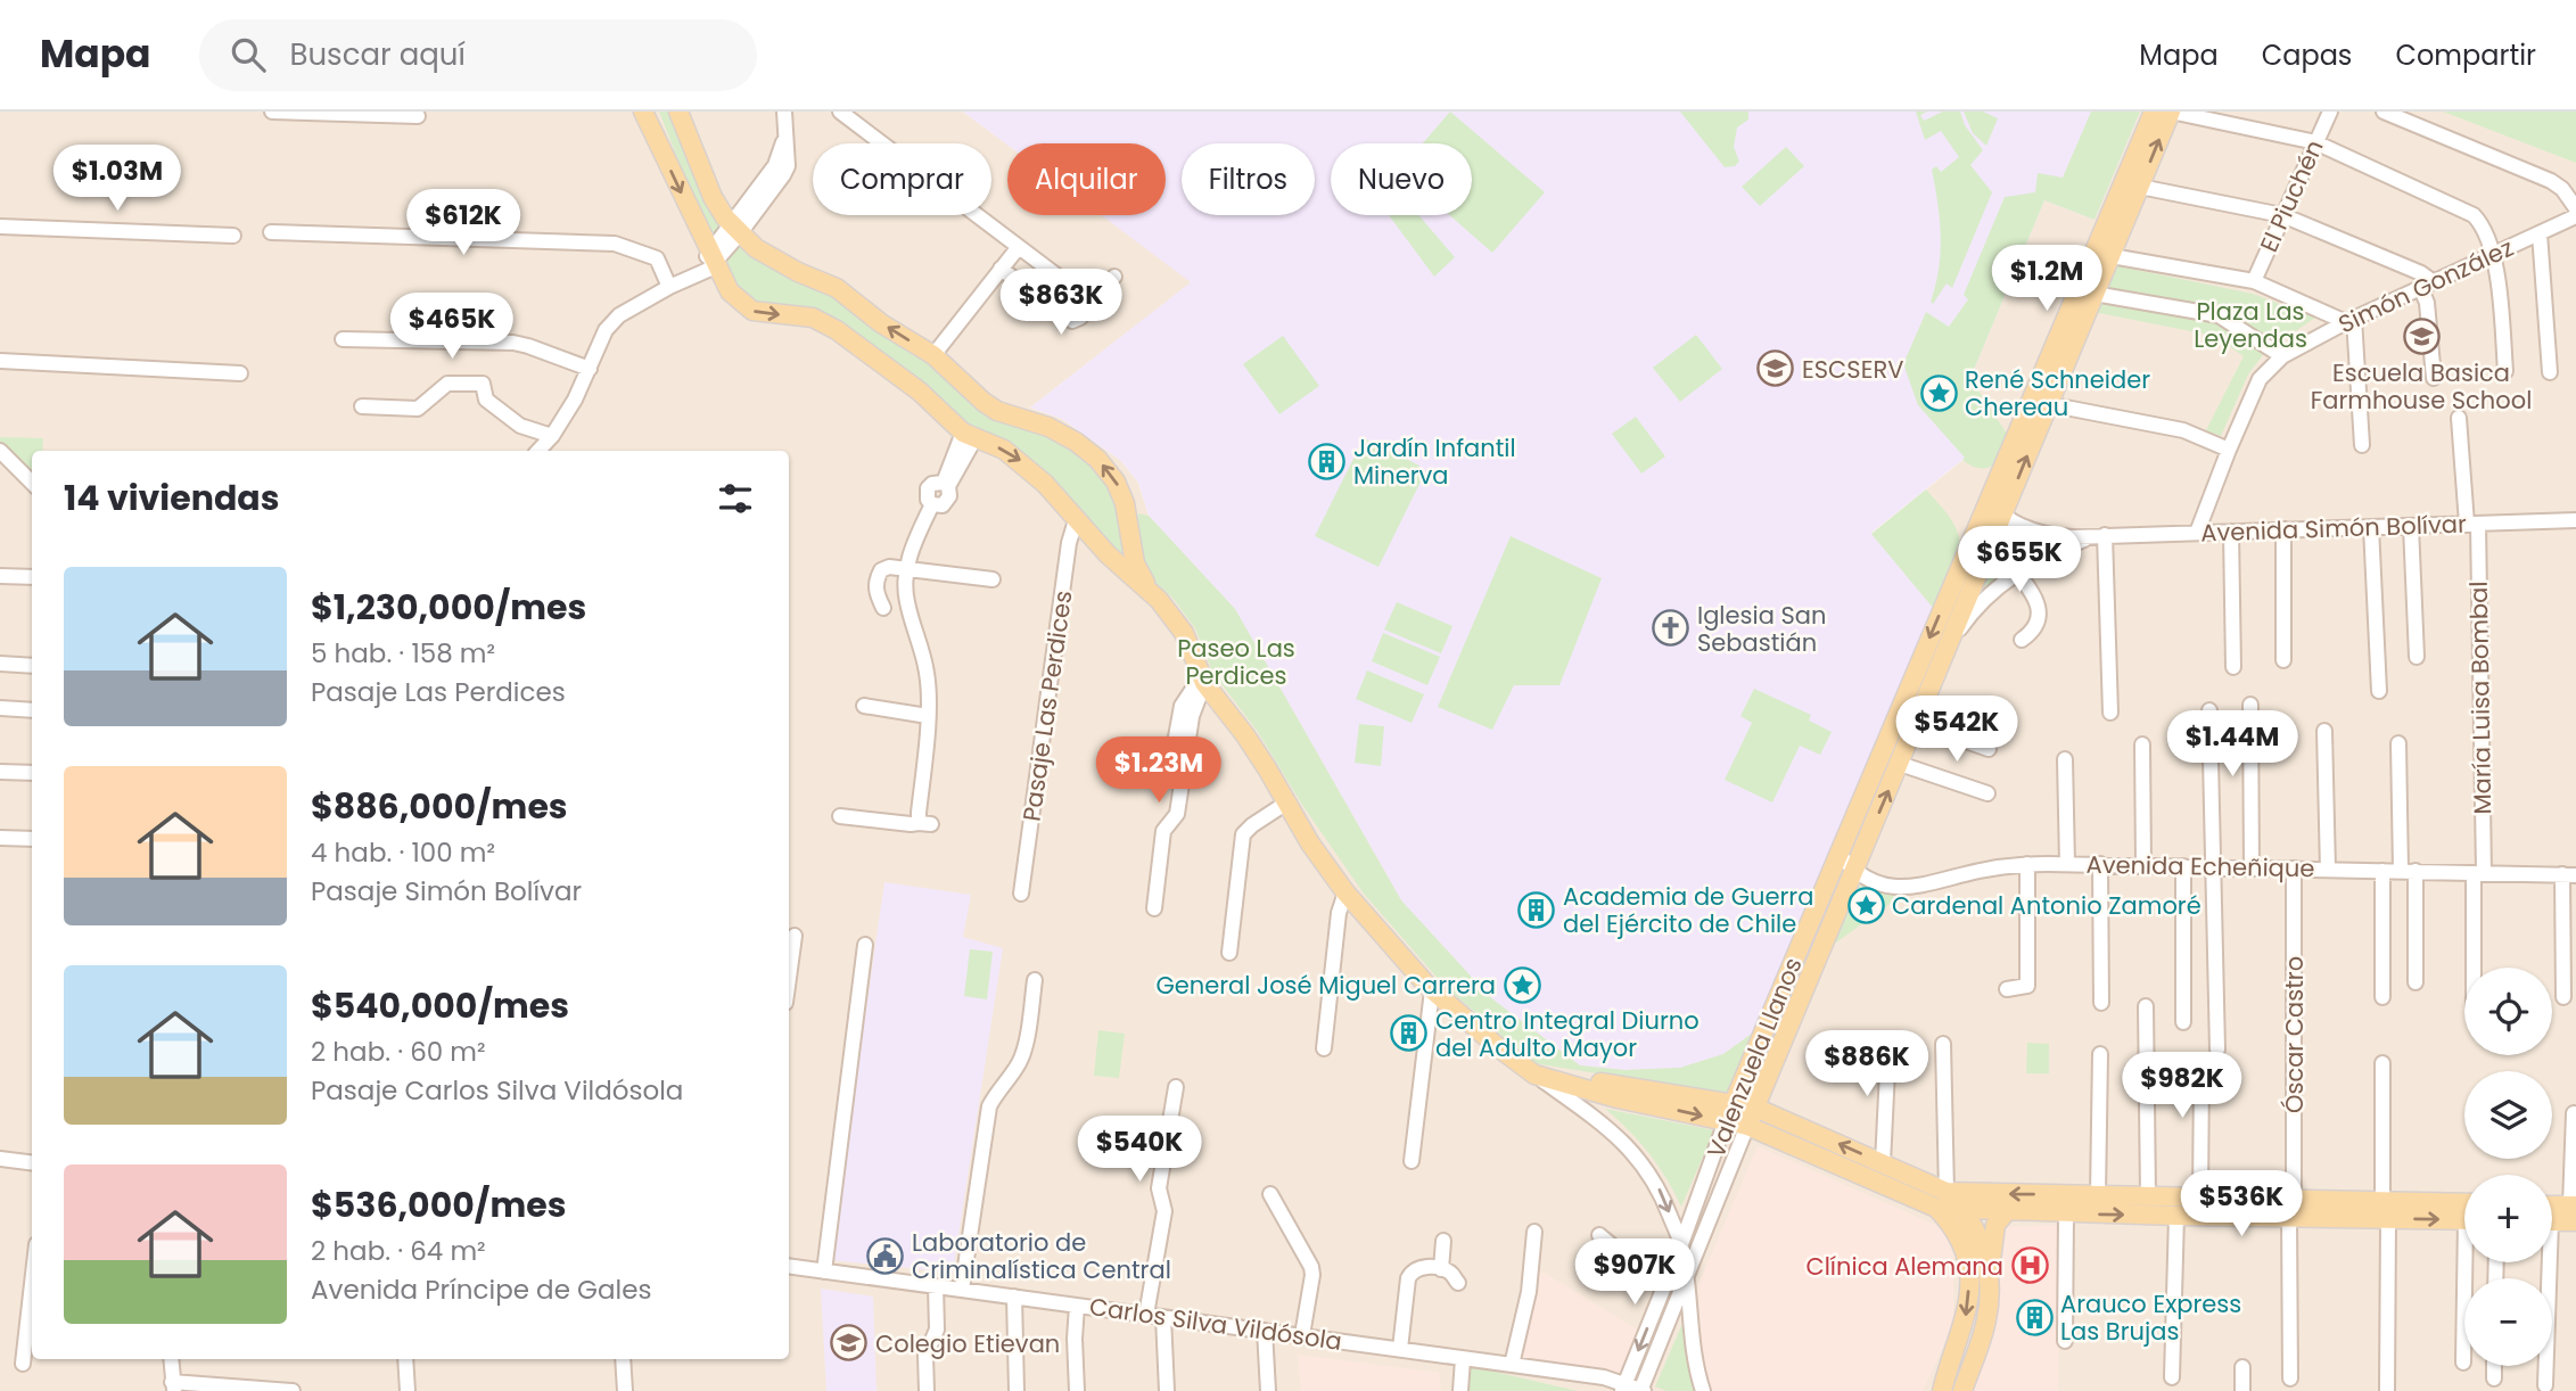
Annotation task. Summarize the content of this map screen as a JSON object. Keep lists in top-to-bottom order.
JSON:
{
  "streets": {
    "main road": ["Valenzuela Llanos"],
    "street": [
      "El Piuchén",
      "Simón González",
      "Avenida Simón Bolívar",
      "María Luisa Bombal",
      "Pasaje Las Perdices",
      "Avenida Echeñique",
      "Óscar Castro",
      "Carlos Silva Vildósola"
    ]
  },
  "crossings": [
    ["Simón González", "Avenida Simón Bolívar"],
    ["Avenida Simón Bolívar", "María Luisa Bombal"],
    ["Avenida Simón Bolívar", "Valenzuela Llanos"],
    ["María Luisa Bombal", "Avenida Echeñique"],
    ["Avenida Echeñique", "Óscar Castro"],
    ["Avenida Echeñique", "Valenzuela Llanos"],
    ["Valenzuela Llanos", "Carlos Silva Vildósola"]
  ],
  "parks": ["Plaza Las Leyendas", "Paseo Las Perdices"],
  "places": {
    "school or university": ["Escuela Basica Farmhouse School", "ESCSERV", "Colegio Etievan"],
    "place": ["René Schneider Chereau", "Cardenal Antonio Zamoré", "General José Miguel Carrera"],
    "building": [
      "Jardín Infantil Minerva",
      "Academia de Guerra del Ejército de Chile",
      "Centro Integral Diurno del Adulto Mayor",
      "Arauco Express Las Brujas"
    ],
    "church": ["Iglesia San Sebastián"],
    "public building": ["Laboratorio de Criminalística Central"],
    "hospital": ["Clínica Alemana"]
  },
  "page": {
    "header": "Mapa",
    "search": "Buscar aquí",
    "nav": ["Mapa", "Capas", "Compartir"],
    "chip": [
      "Comprar",
      "Alquilar",
      "Filtros",
      "Nuevo"
    ],
    "price": [
      "$1.03M",
      "$612K",
      "$1.2M",
      "$863K",
      "$465K",
      "$655K",
      "$542K",
      "$1.44M",
      "$1.23M",
      "$886K",
      "$982K",
      "$540K",
      "$536K",
      "$907K"
    ],
    "heading": "14 viviendas",
    "list": [
      {
        "name": "$1,230,000/mes",
        "note": "5 hab. · 158 m² · Pasaje Las Perdices"
      },
      {
        "name": "$886,000/mes",
        "note": "4 hab. · 100 m² · Pasaje Simón Bolívar"
      },
      {
        "name": "$540,000/mes",
        "note": "2 hab. · 60 m² · Pasaje Carlos Silva Vildósola"
      },
      {
        "name": "$536,000/mes",
        "note": "2 hab. · 64 m² · Avenida Príncipe de Gales"
      }
    ],
    "map_buttons": ["+", "−"]
  }
}
